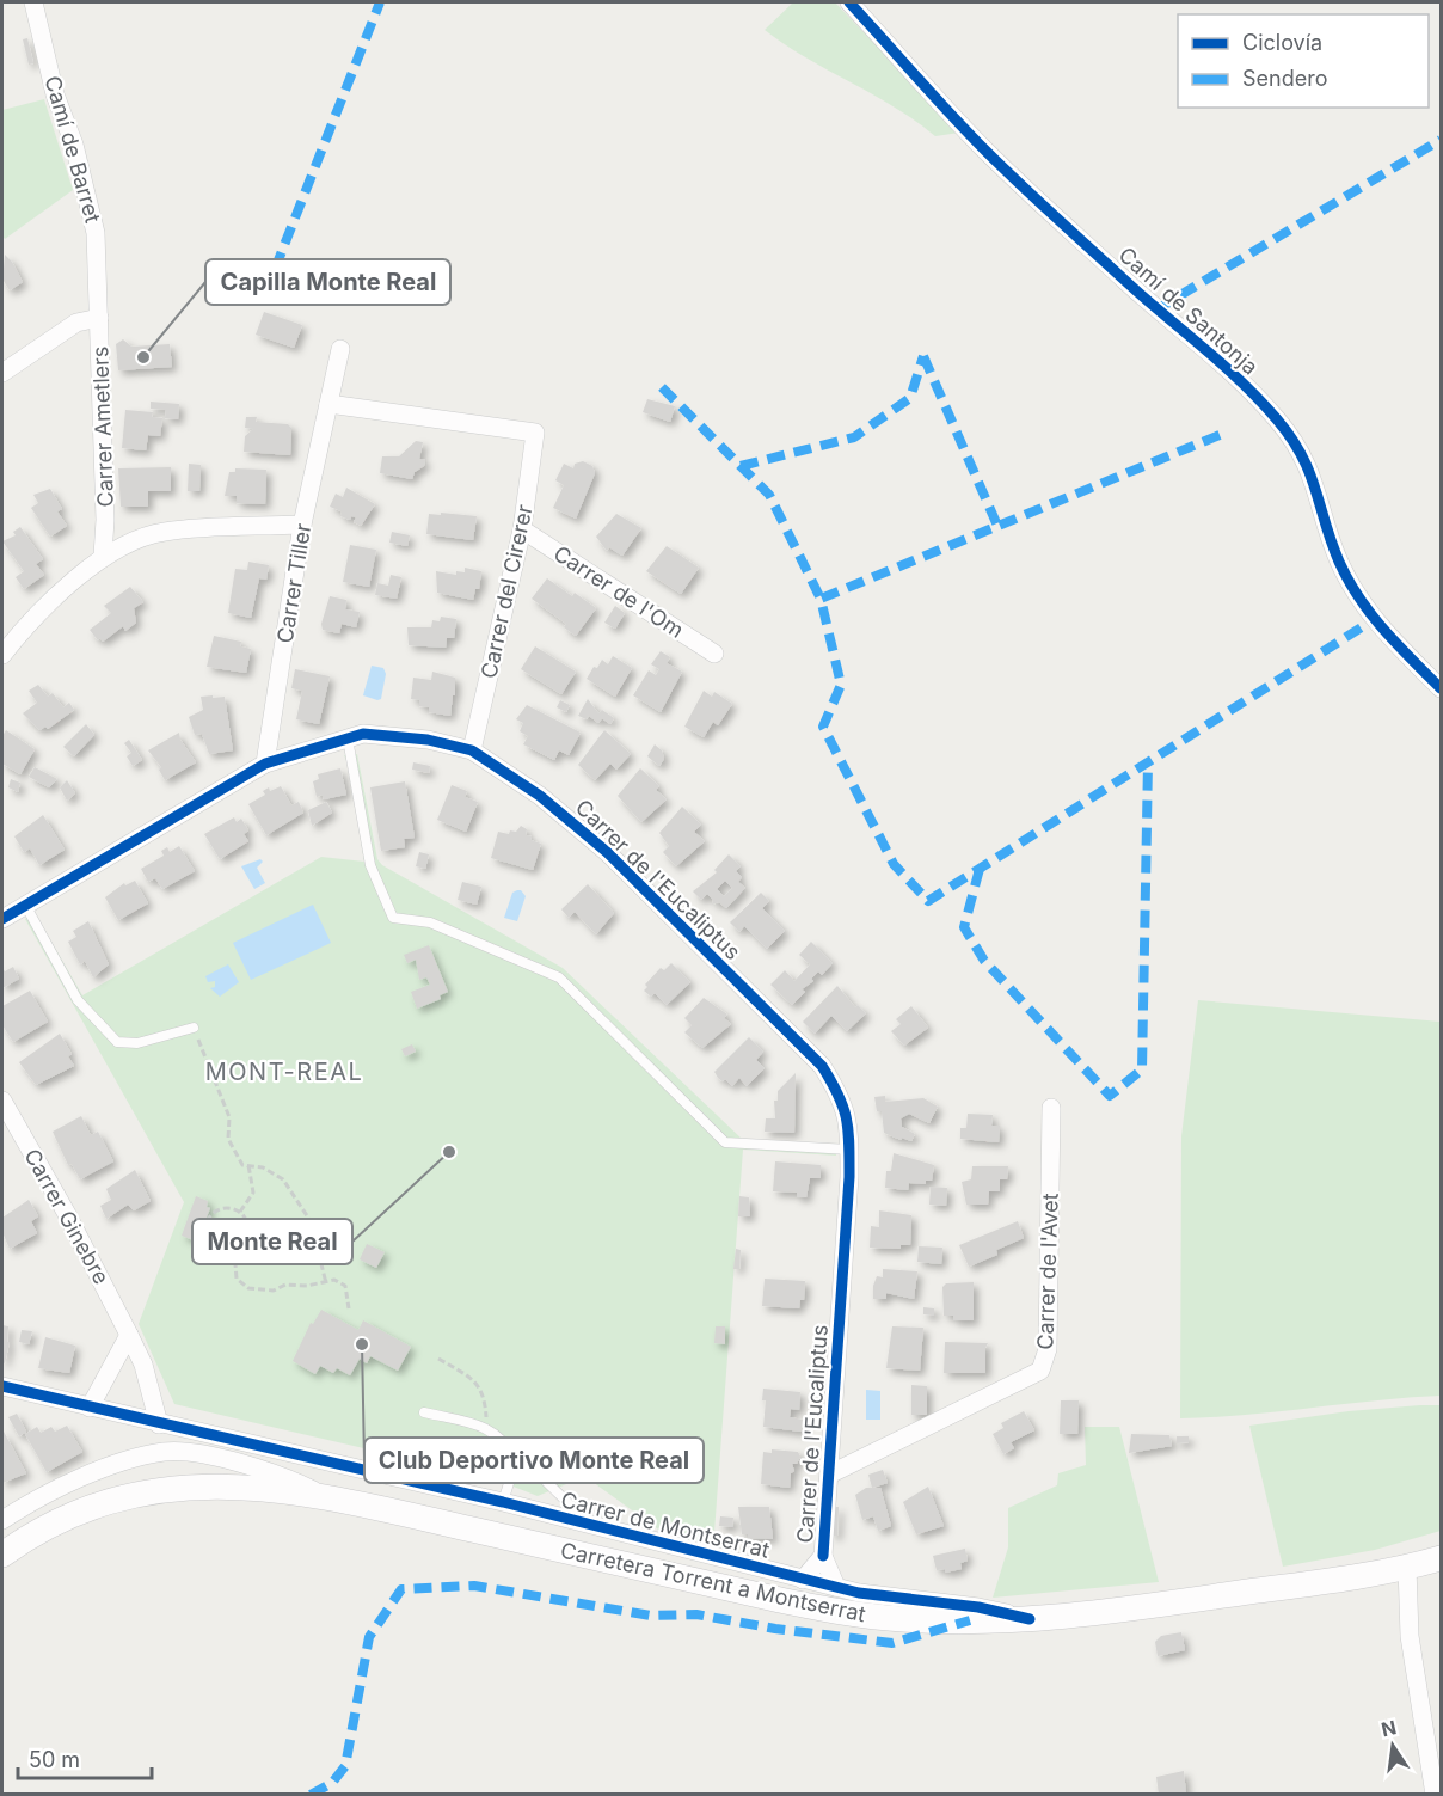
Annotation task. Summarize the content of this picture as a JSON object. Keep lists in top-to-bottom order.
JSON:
{
  "streets": {
    "main road": ["Carretera Torrent a Montserrat"],
    "street": [
      "Camí de Barret",
      "Camí de Santonja",
      "Carrer Ametlers",
      "Carrer Tiller",
      "Carrer del Cirerer",
      "Carrer de l'Om",
      "Carrer de l'Eucaliptus",
      "Carrer Ginebre",
      "Carrer de l'Avet",
      "Carrer de Montserrat"
    ]
  },
  "crossings": [
    ["Camí de Barret", "Carrer Ametlers"],
    ["Carrer Tiller", "Carrer del Cirerer"],
    ["Carrer Tiller", "Carrer de l'Eucaliptus"],
    ["Carrer del Cirerer", "Carrer de l'Om"],
    ["Carrer del Cirerer", "Carrer de l'Eucaliptus"],
    ["Carrer de l'Eucaliptus", "Carrer de l'Avet"],
    ["Carrer Ginebre", "Carrer de Montserrat"],
    ["Carrer de Montserrat", "Carretera Torrent a Montserrat"]
  ],
  "districts": ["MONT-REAL"],
  "places": ["Capilla Monte Real", "Monte Real", "Club Deportivo Monte Real"],
  "legend": ["Ciclovía", "Sendero"],
  "scale_bar": "50 m",
  "north": "top"
}
